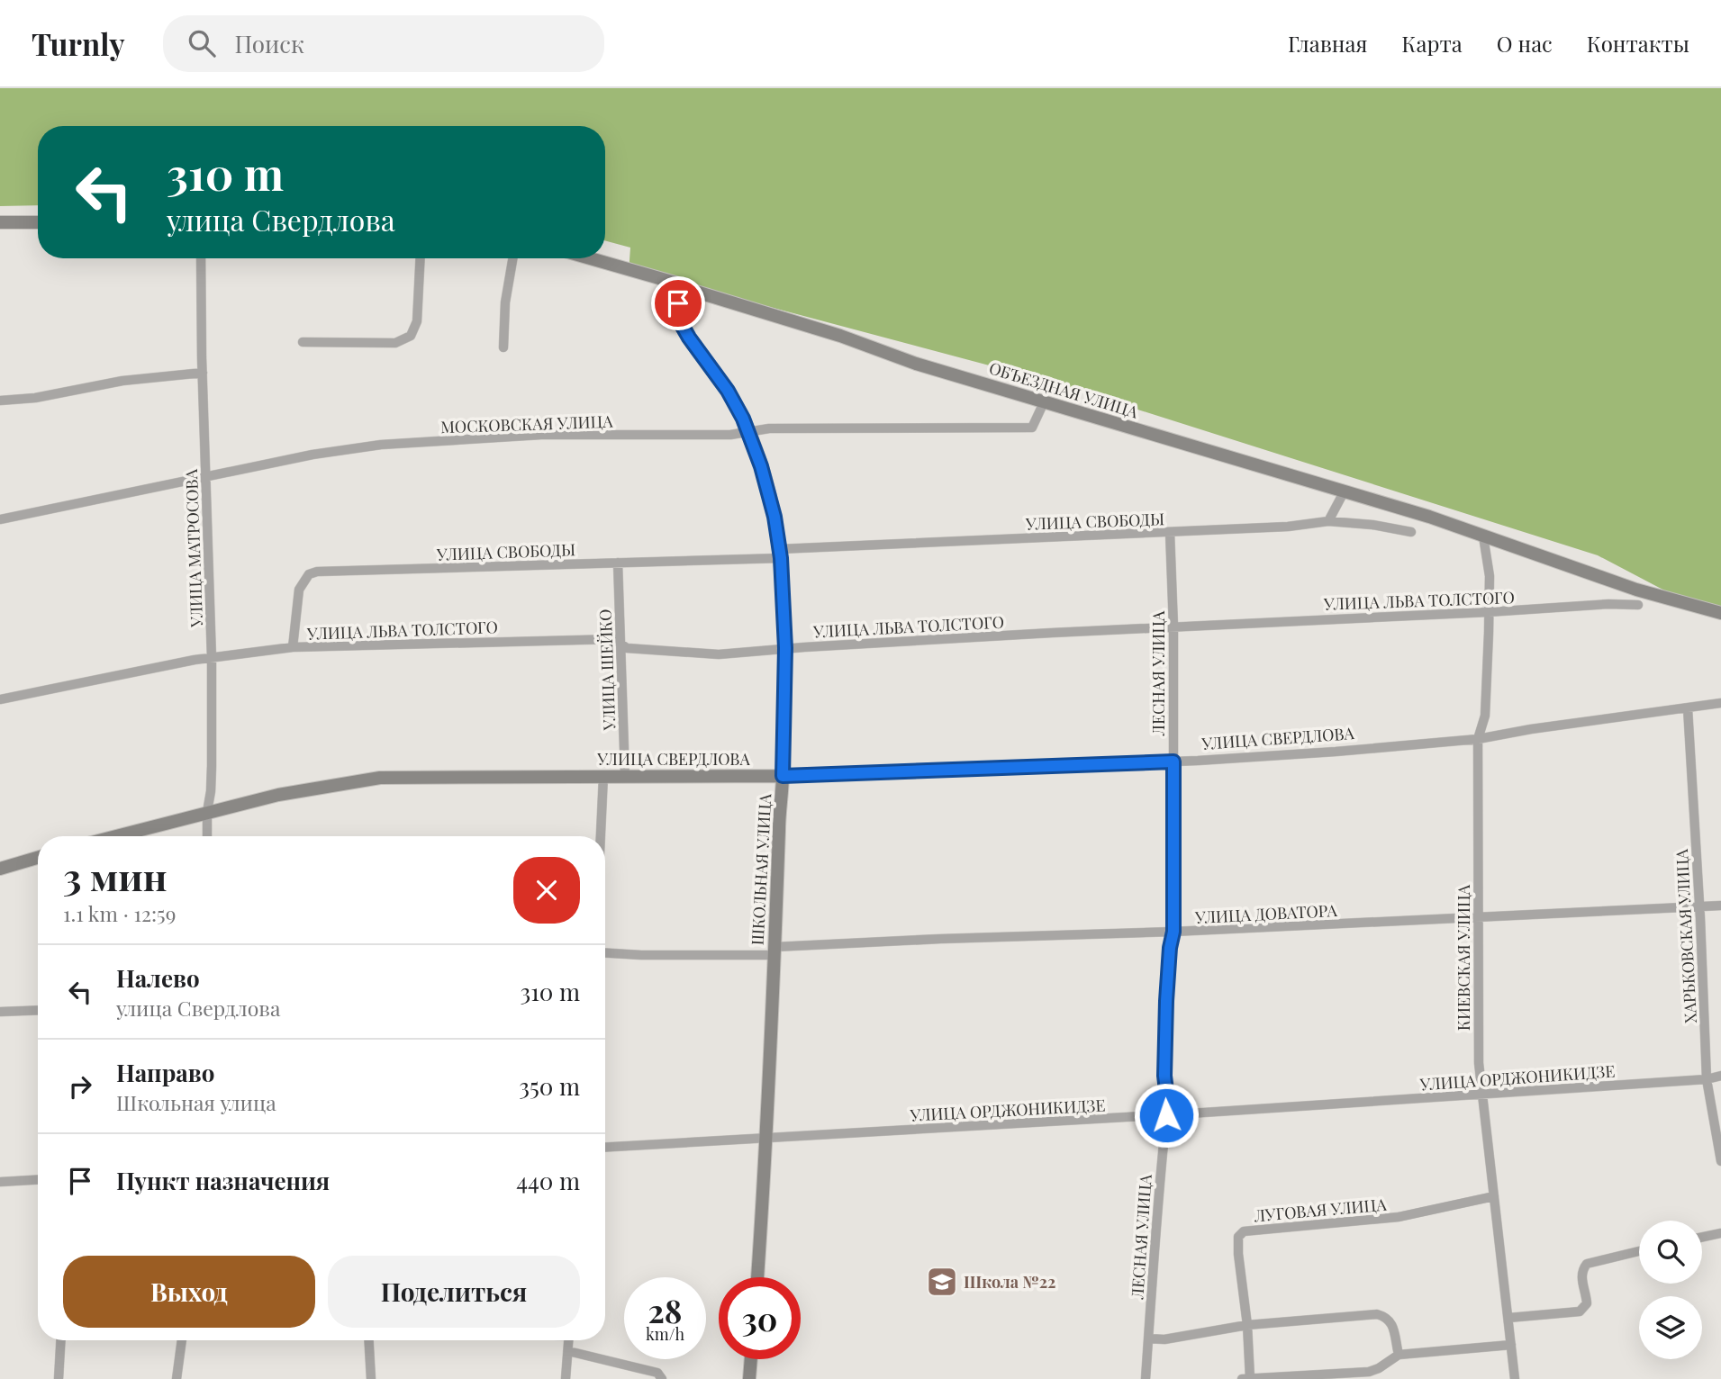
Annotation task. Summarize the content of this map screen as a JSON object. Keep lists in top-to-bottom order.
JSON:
{
  "streets": {
    "street": [
      "ОБЪЕЗДНАЯ УЛИЦА",
      "МОСКОВСКАЯ УЛИЦА",
      "УЛИЦА СВОБОДЫ",
      "УЛИЦА МАТРОСОВА",
      "УЛИЦА ЛЬВА ТОЛСТОГО",
      "УЛИЦА ШЕЙКО",
      "ЛЕСНАЯ УЛИЦА",
      "УЛИЦА СВЕРДЛОВА",
      "ШКОЛЬНАЯ УЛИЦА",
      "УЛИЦА ДОВАТОРА",
      "ХАРЬКОВСКАЯ УЛИЦА",
      "КИЕВСКАЯ УЛИЦА",
      "УЛИЦА ОРДЖОНИКИДЗЕ",
      "ЛУГОВАЯ УЛИЦА"
    ]
  },
  "crossings": [
    ["ОБЪЕЗДНАЯ УЛИЦА", "МОСКОВСКАЯ УЛИЦА"],
    ["ОБЪЕЗДНАЯ УЛИЦА", "ШКОЛЬНАЯ УЛИЦА"],
    ["ОБЪЕЗДНАЯ УЛИЦА", "КИЕВСКАЯ УЛИЦА"],
    ["МОСКОВСКАЯ УЛИЦА", "УЛИЦА МАТРОСОВА"],
    ["МОСКОВСКАЯ УЛИЦА", "ШКОЛЬНАЯ УЛИЦА"],
    ["УЛИЦА СВОБОДЫ", "УЛИЦА ЛЬВА ТОЛСТОГО"],
    ["УЛИЦА СВОБОДЫ", "УЛИЦА ШЕЙКО"],
    ["УЛИЦА СВОБОДЫ", "ЛЕСНАЯ УЛИЦА"],
    ["УЛИЦА СВОБОДЫ", "ШКОЛЬНАЯ УЛИЦА"],
    ["УЛИЦА МАТРОСОВА", "УЛИЦА ЛЬВА ТОЛСТОГО"],
    ["УЛИЦА МАТРОСОВА", "УЛИЦА СВЕРДЛОВА"],
    ["УЛИЦА ЛЬВА ТОЛСТОГО", "УЛИЦА ШЕЙКО"],
    ["УЛИЦА ЛЬВА ТОЛСТОГО", "ЛЕСНАЯ УЛИЦА"],
    ["УЛИЦА ЛЬВА ТОЛСТОГО", "ШКОЛЬНАЯ УЛИЦА"],
    ["УЛИЦА ЛЬВА ТОЛСТОГО", "КИЕВСКАЯ УЛИЦА"],
    ["УЛИЦА ШЕЙКО", "УЛИЦА СВЕРДЛОВА"],
    ["ЛЕСНАЯ УЛИЦА", "УЛИЦА СВЕРДЛОВА"],
    ["ЛЕСНАЯ УЛИЦА", "УЛИЦА ДОВАТОРА"],
    ["ЛЕСНАЯ УЛИЦА", "УЛИЦА ОРДЖОНИКИДЗЕ"],
    ["УЛИЦА СВЕРДЛОВА", "ШКОЛЬНАЯ УЛИЦА"],
    ["УЛИЦА СВЕРДЛОВА", "ХАРЬКОВСКАЯ УЛИЦА"],
    ["УЛИЦА СВЕРДЛОВА", "КИЕВСКАЯ УЛИЦА"],
    ["ШКОЛЬНАЯ УЛИЦА", "УЛИЦА ДОВАТОРА"],
    ["ШКОЛЬНАЯ УЛИЦА", "УЛИЦА ОРДЖОНИКИДЗЕ"],
    ["УЛИЦА ДОВАТОРА", "ХАРЬКОВСКАЯ УЛИЦА"],
    ["УЛИЦА ДОВАТОРА", "КИЕВСКАЯ УЛИЦА"],
    ["ХАРЬКОВСКАЯ УЛИЦА", "УЛИЦА ОРДЖОНИКИДЗЕ"],
    ["КИЕВСКАЯ УЛИЦА", "УЛИЦА ОРДЖОНИКИДЗЕ"],
    ["КИЕВСКАЯ УЛИЦА", "ЛУГОВАЯ УЛИЦА"]
  ],
  "places": {
    "school or university": ["Школа №22"]
  },
  "page": {
    "header": "Turnly",
    "search": "Поиск",
    "nav": [
      "Главная",
      "Карта",
      "О нас",
      "Контакты"
    ],
    "turn": ["310 m", "улица Свердлова"],
    "heading": ["3 мин", "1.1 km · 12:59"],
    "list": [
      {
        "name": "Налево",
        "note": "улица Свердлова",
        "value": "310 m"
      },
      {
        "name": "Направо",
        "note": "Школьная улица",
        "value": "350 m"
      },
      {
        "name": "Пункт назначения",
        "value": "440 m"
      }
    ],
    "buttons": ["Выход", "Поделиться"],
    "speed": "28 km/h",
    "limit": "30"
  }
}
